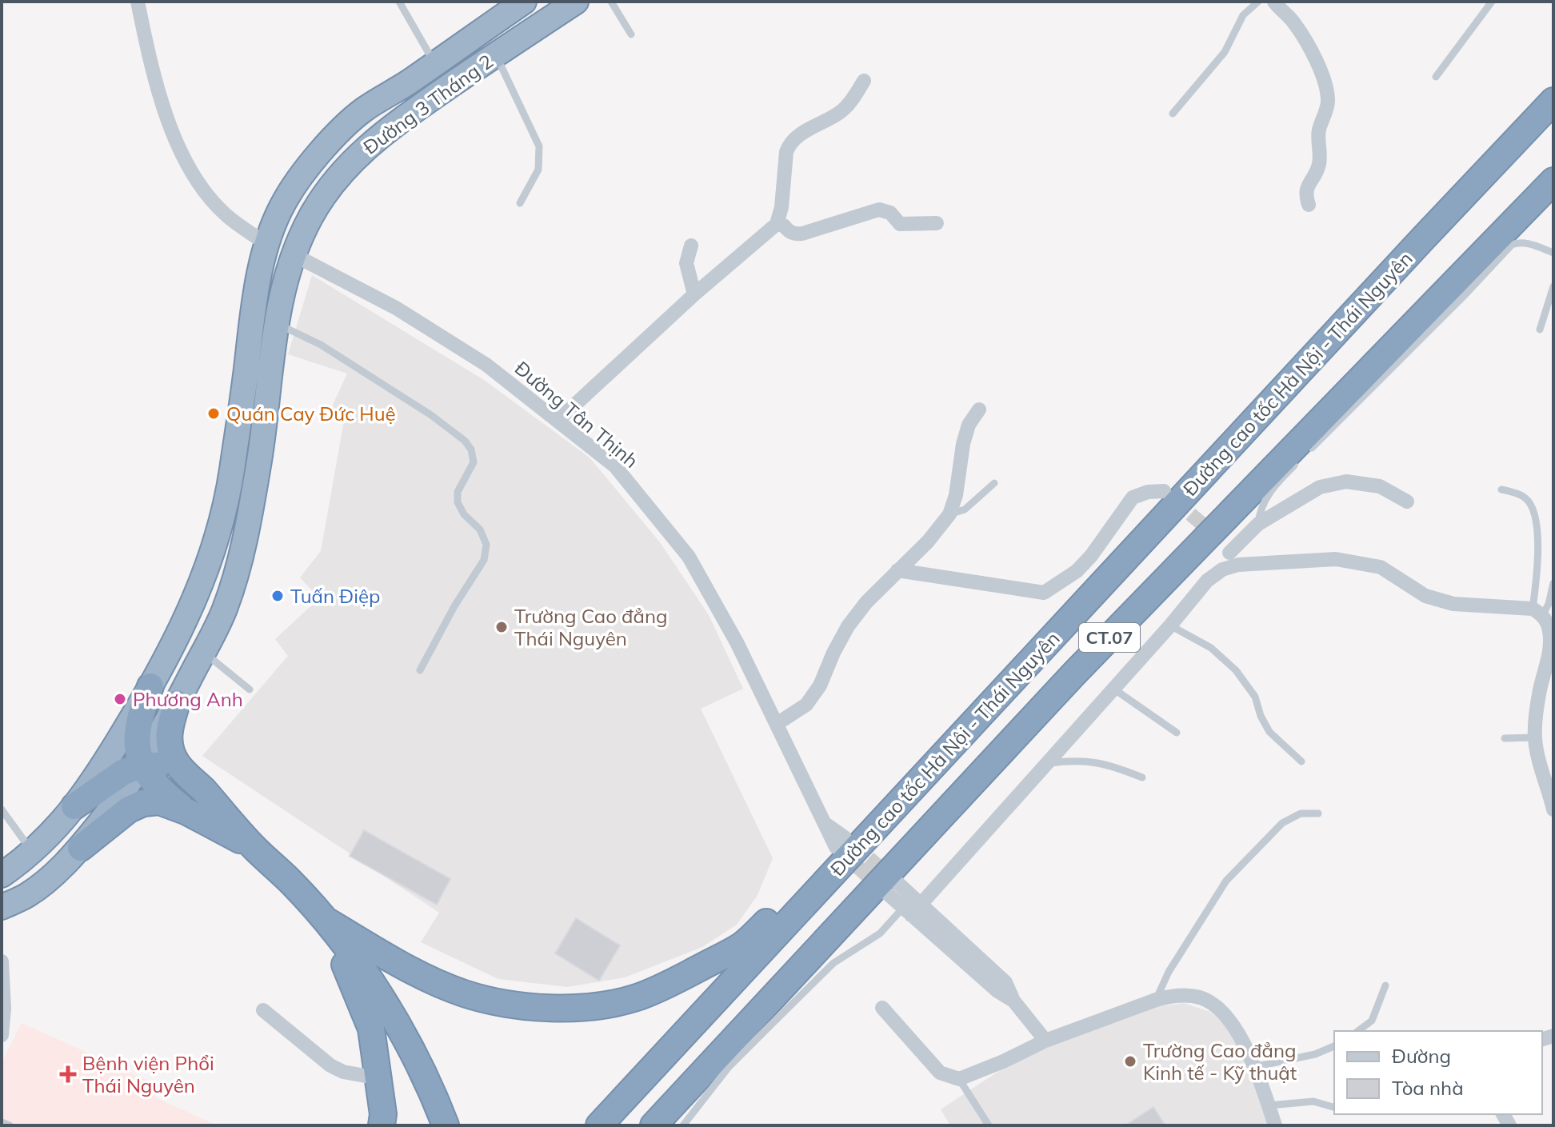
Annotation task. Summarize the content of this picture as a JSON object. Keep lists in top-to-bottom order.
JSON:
{
  "streets": {
    "highway": ["Đường 3 Tháng 2", "Đường cao tốc Hà Nội - Thái Nguyên", "CT.07"],
    "street": ["Đường Tân Thịnh"]
  },
  "crossings": [
    ["Đường 3 Tháng 2", "Đường Tân Thịnh"]
  ],
  "places": {
    "other": [
      "Quán Cay Đức Huệ",
      "Tuấn Điệp",
      "Trường Cao đẳng Thái Nguyên",
      "Phương Anh",
      "Trường Cao đẳng Kinh tế - Kỹ thuật"
    ],
    "health": ["Bệnh viện Phổi Thái Nguyên"]
  },
  "legend": ["Đường", "Tòa nhà"]
}
